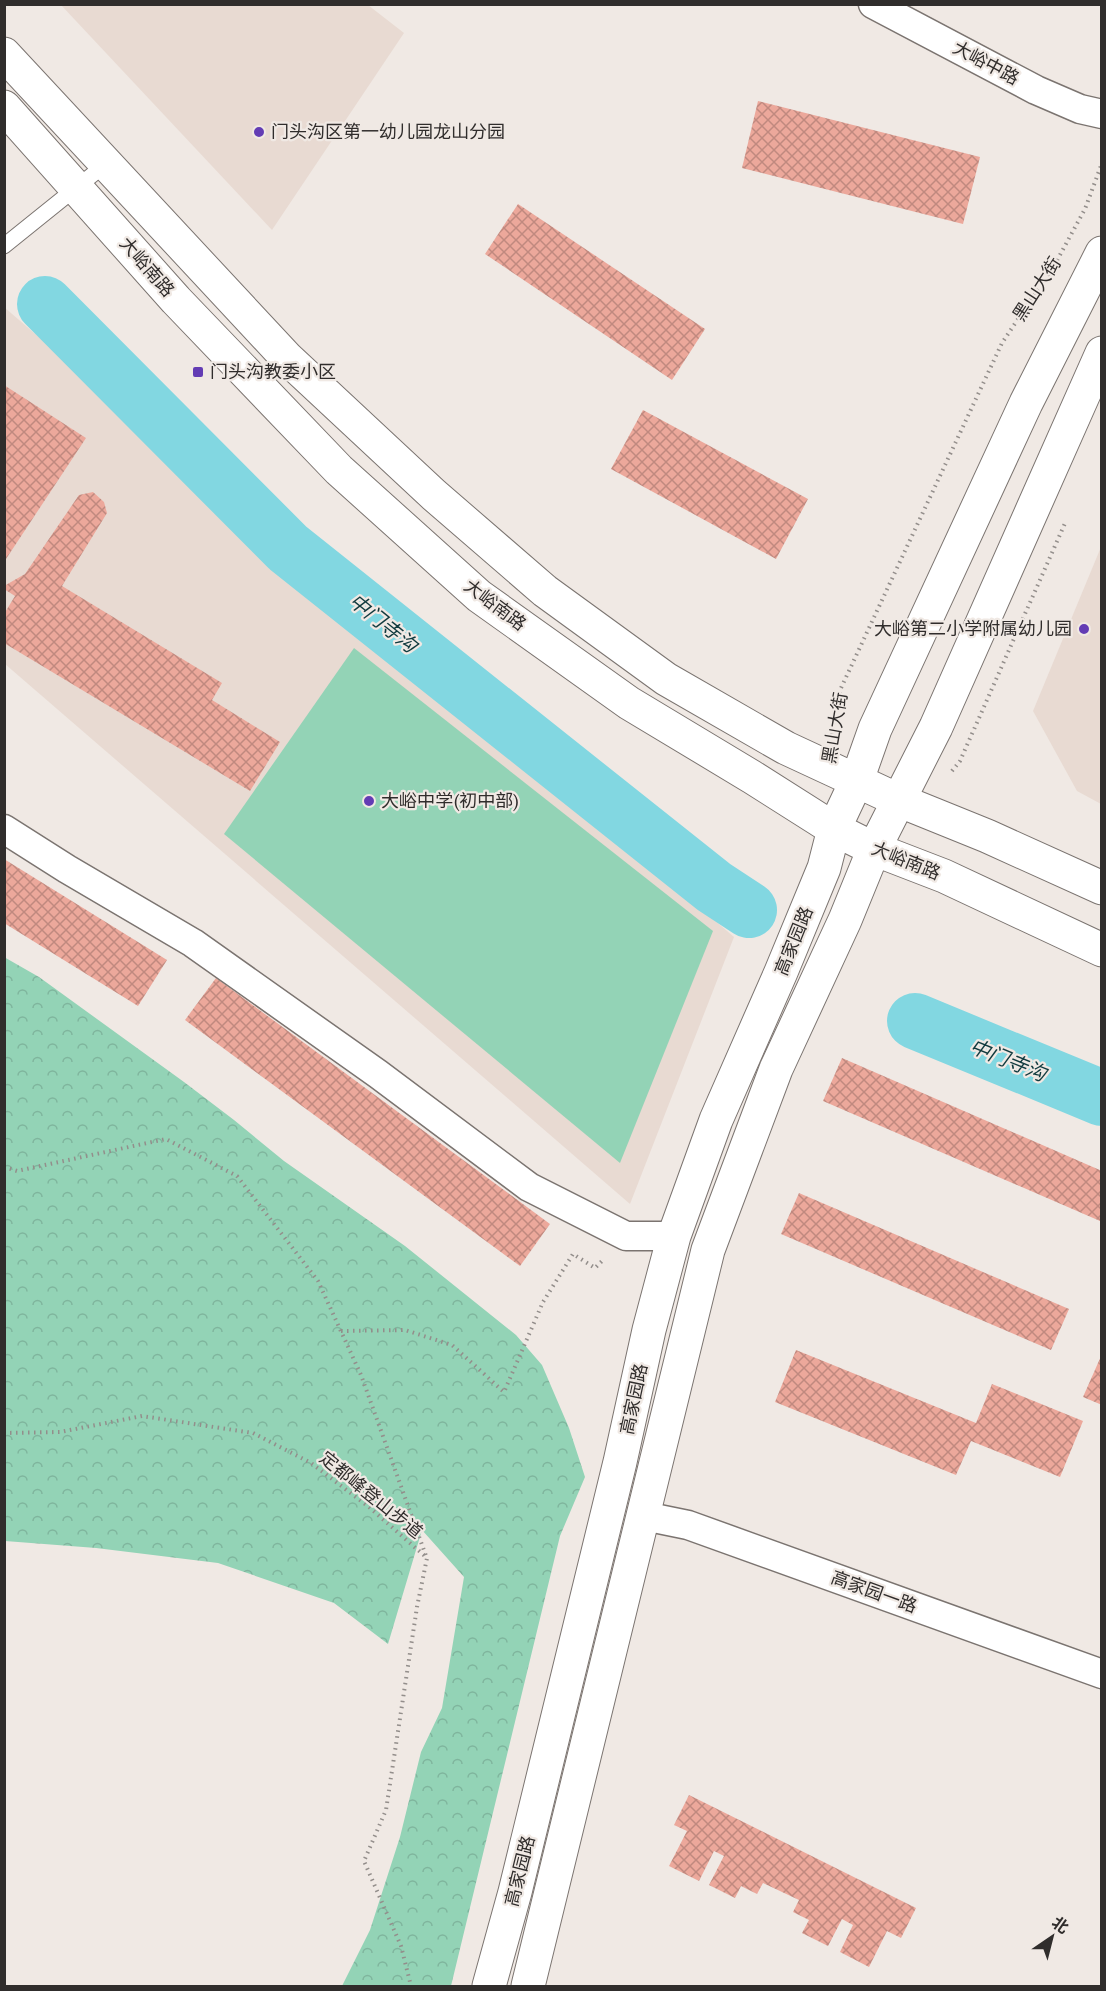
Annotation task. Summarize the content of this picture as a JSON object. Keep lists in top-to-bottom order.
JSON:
{
  "streets": {
    "main road": ["大峪南路", "黑山大街", "高家园路"],
    "street": ["大峪中路", "高家园一路"],
    "path": ["定都峰登山步道"]
  },
  "crossings": [
    ["大峪南路", "黑山大街"],
    ["大峪南路", "高家园路"],
    ["黑山大街", "高家园路"],
    ["高家园路", "高家园一路"]
  ],
  "water": ["中门寺沟"],
  "places": {
    "other": ["门头沟区第一幼儿园龙山分园", "大峪第二小学附属幼儿园", "大峪中学(初中部)"],
    "transit": ["门头沟教委小区"]
  },
  "north": "top right"
}
